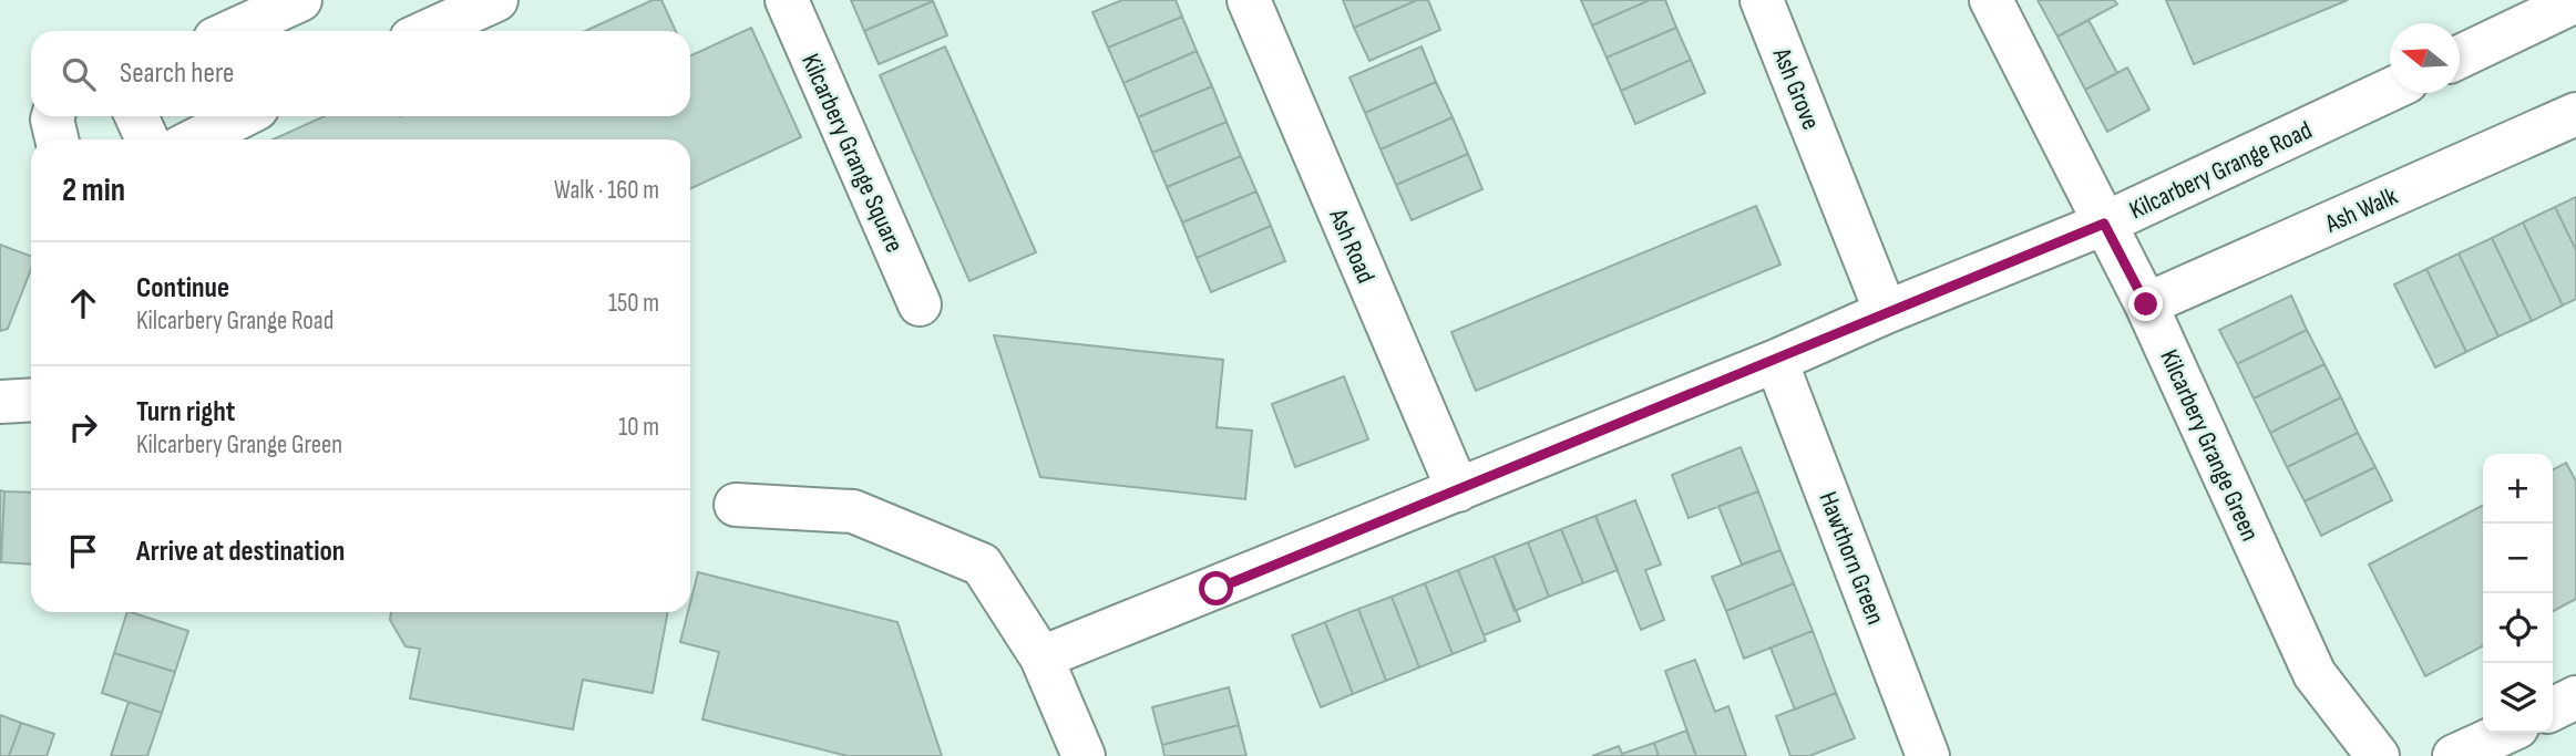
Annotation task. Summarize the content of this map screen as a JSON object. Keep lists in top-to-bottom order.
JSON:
{
  "streets": {
    "street": [
      "Ash Grove",
      "Kilcarbery Grange Square",
      "Kilcarbery Grange Road",
      "Ash Walk",
      "Ash Road",
      "Kilcarbery Grange Green",
      "Hawthorn Green"
    ]
  },
  "crossings": [
    ["Ash Grove", "Kilcarbery Grange Road"],
    ["Kilcarbery Grange Road", "Ash Road"],
    ["Kilcarbery Grange Road", "Kilcarbery Grange Green"],
    ["Kilcarbery Grange Road", "Hawthorn Green"],
    ["Ash Walk", "Kilcarbery Grange Green"]
  ],
  "north": "left",
  "page": {
    "search": "Search here",
    "heading": ["2 min", "Walk · 160 m"],
    "list": [
      ["Continue", "Kilcarbery Grange Road", "150 m"],
      ["Turn right", "Kilcarbery Grange Green", "10 m"],
      "Arrive at destination"
    ],
    "map_buttons": ["+", "−"]
  }
}
